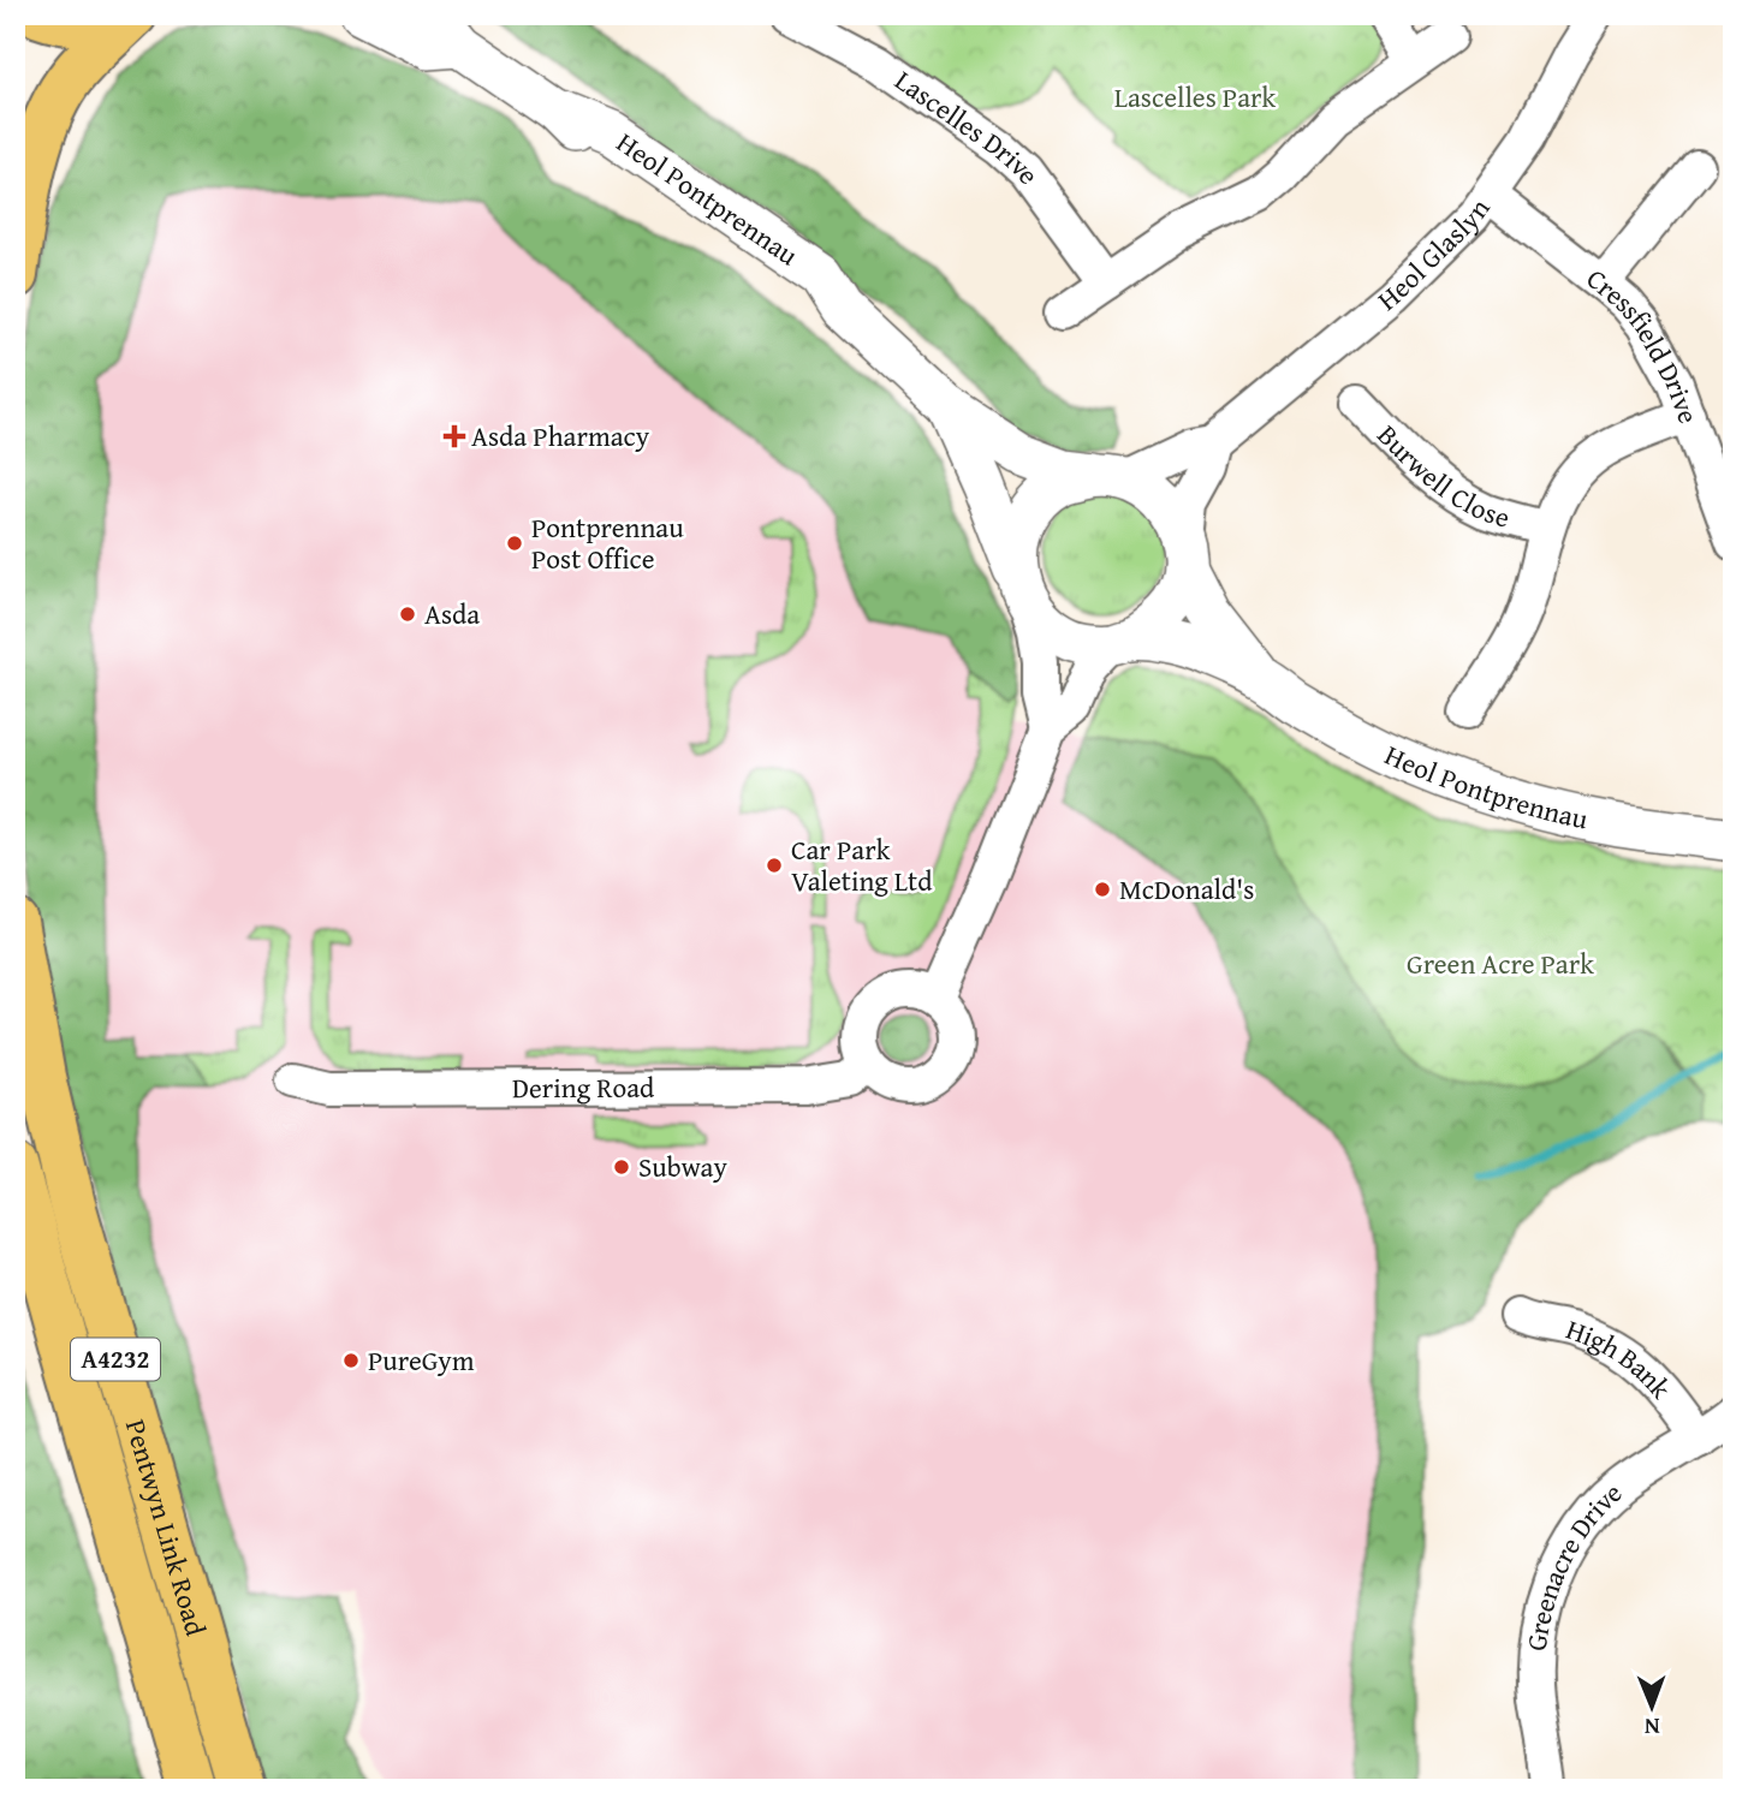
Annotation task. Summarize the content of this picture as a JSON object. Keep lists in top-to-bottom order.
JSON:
{
  "streets": {
    "main road": ["A4232", "Pentwyn Link Road"],
    "street": [
      "Lascelles Drive",
      "Heol Pontprennau",
      "Heol Glaslyn",
      "Cressfield Drive",
      "Burwell Close",
      "Dering Road",
      "High Bank",
      "Greenacre Drive"
    ]
  },
  "crossings": [
    ["Heol Pontprennau", "Heol Glaslyn"],
    ["Heol Glaslyn", "Cressfield Drive"],
    ["Cressfield Drive", "Burwell Close"],
    ["High Bank", "Greenacre Drive"]
  ],
  "parks": ["Lascelles Park", "Green Acre Park"],
  "places": {
    "health": ["Asda Pharmacy"],
    "other": [
      "Pontprennau Post Office",
      "Asda",
      "Car Park Valeting Ltd",
      "McDonald's",
      "Subway",
      "PureGym"
    ]
  },
  "north": "bottom"
}
